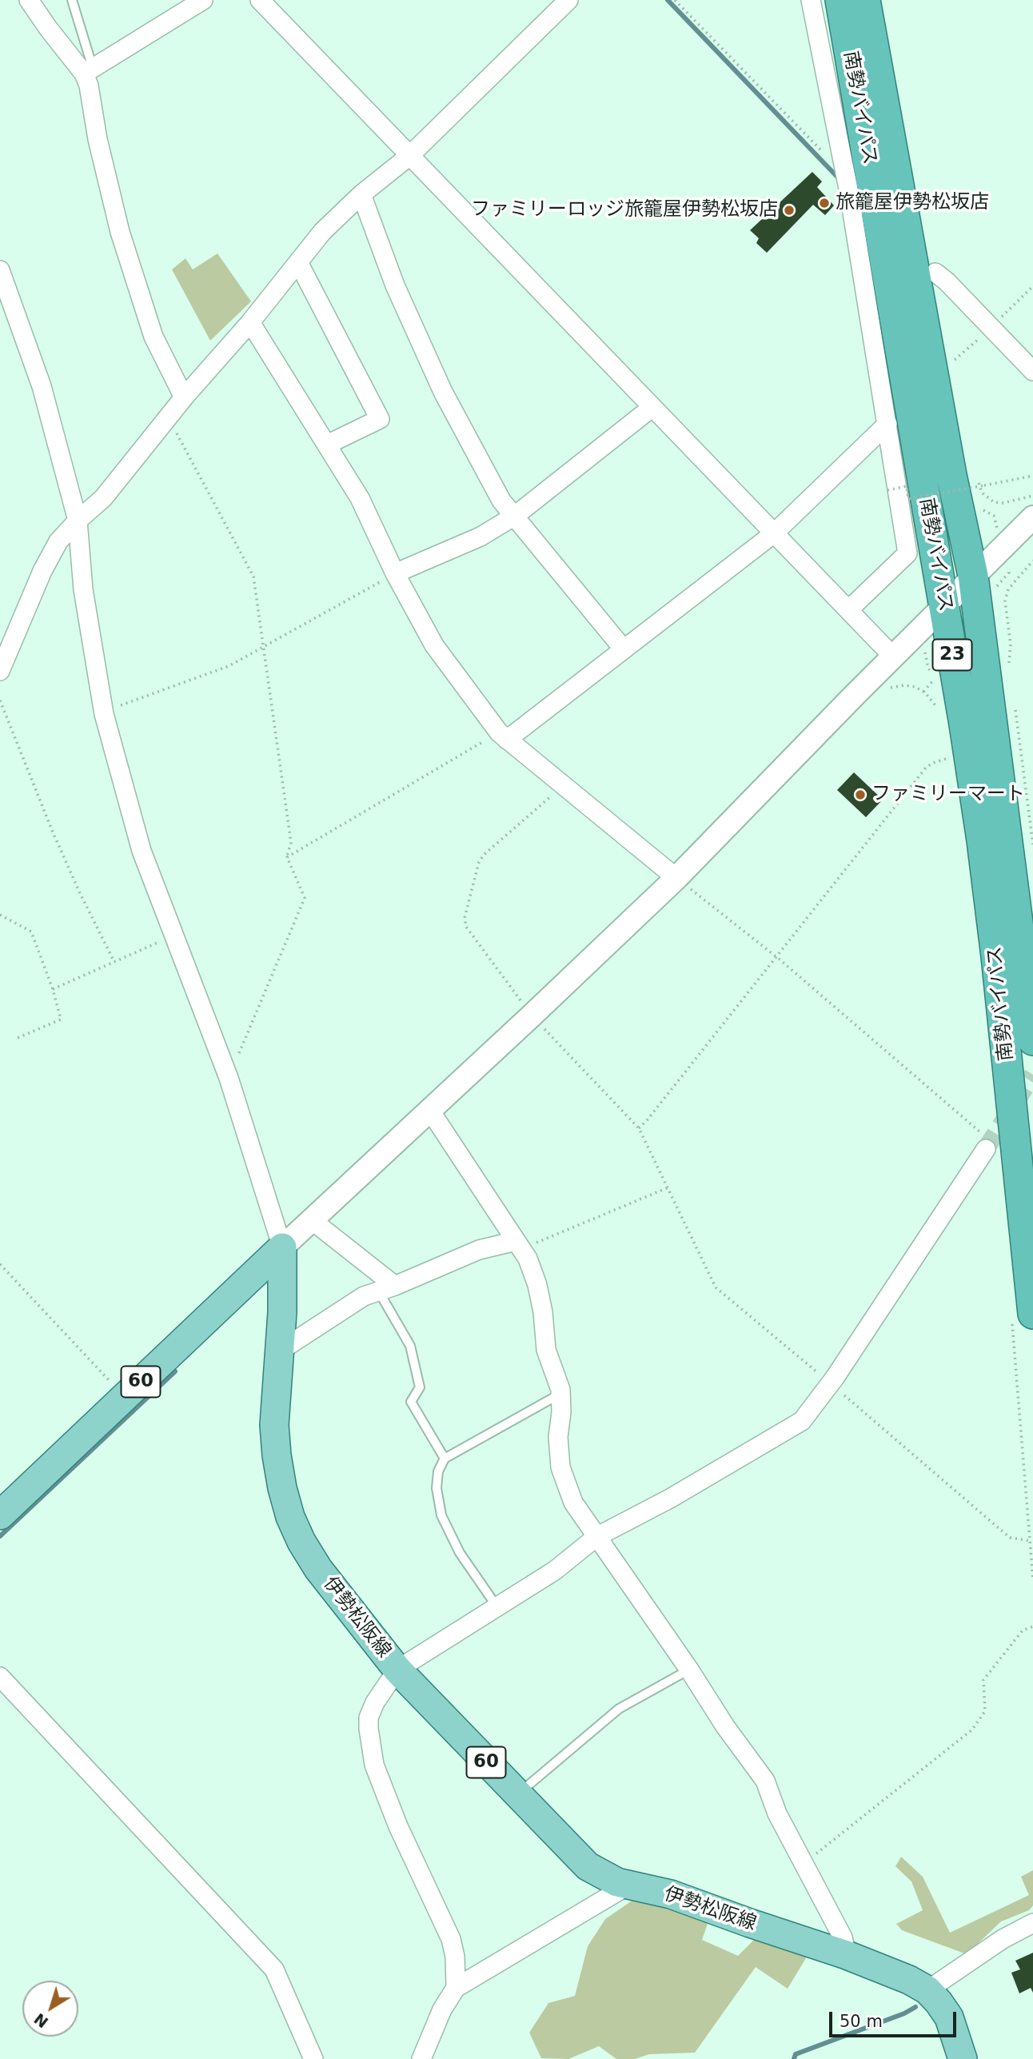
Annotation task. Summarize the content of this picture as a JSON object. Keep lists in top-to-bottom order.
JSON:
{
  "streets": {
    "highway": ["南勢バイパス", "23"],
    "main road": ["60", "伊勢松阪線"]
  },
  "crossings": [
    ["60", "伊勢松阪線"]
  ],
  "places": ["旅籠屋伊勢松坂店", "ファミリーロッジ旅籠屋伊勢松坂店", "ファミリーマート"],
  "scale_bar": "50 m",
  "north": "bottom left"
}
